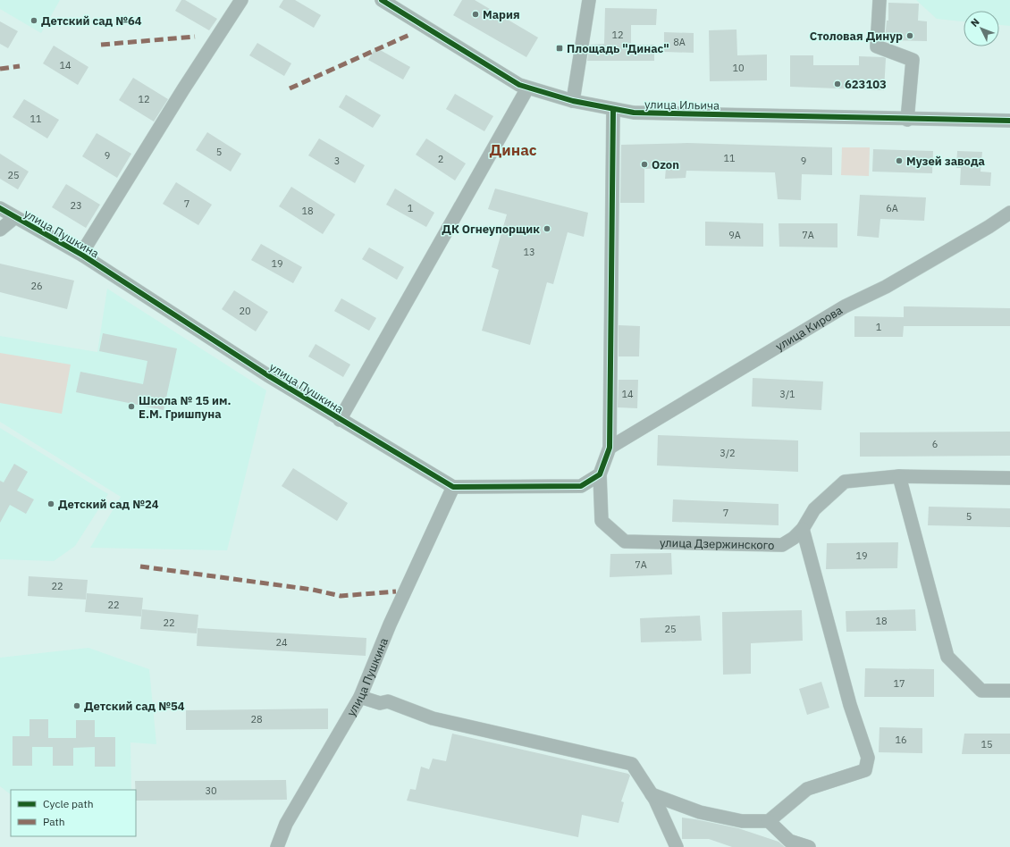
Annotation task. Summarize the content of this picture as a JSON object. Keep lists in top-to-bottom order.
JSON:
{
  "streets": {
    "street": [
      "улица Ильича",
      "улица Пушкина",
      "улица Кирова",
      "улица Дзержинского"
    ]
  },
  "crossings": [
    ["улица Ильича", "улица Пушкина"]
  ],
  "districts": ["Динас"],
  "places": {
    "other": [
      "Мария",
      "Детский сад №64",
      "Столовая Динур",
      "623103",
      "Музей завода",
      "Ozon",
      "ДК Огнеупорщик",
      "Школа № 15 им. Е.М. Гришпуна",
      "Детский сад №24",
      "Детский сад №54"
    ],
    "transit": ["Площадь \"Динас\""]
  },
  "house_numbers": [
    "12",
    "8А",
    "14",
    "10",
    "12",
    "11",
    "5",
    "9",
    "11",
    "2",
    "3",
    "9",
    "25",
    "7",
    "23",
    "1",
    "6А",
    "18",
    "9А",
    "7А",
    "13",
    "19",
    "26",
    "20",
    "1",
    "14",
    "3/1",
    "6",
    "3/2",
    "7",
    "5",
    "19",
    "7А",
    "22",
    "22",
    "18",
    "22",
    "25",
    "24",
    "17",
    "28",
    "16",
    "15",
    "30"
  ],
  "legend": ["Cycle path", "Path"],
  "north": "top left"
}
